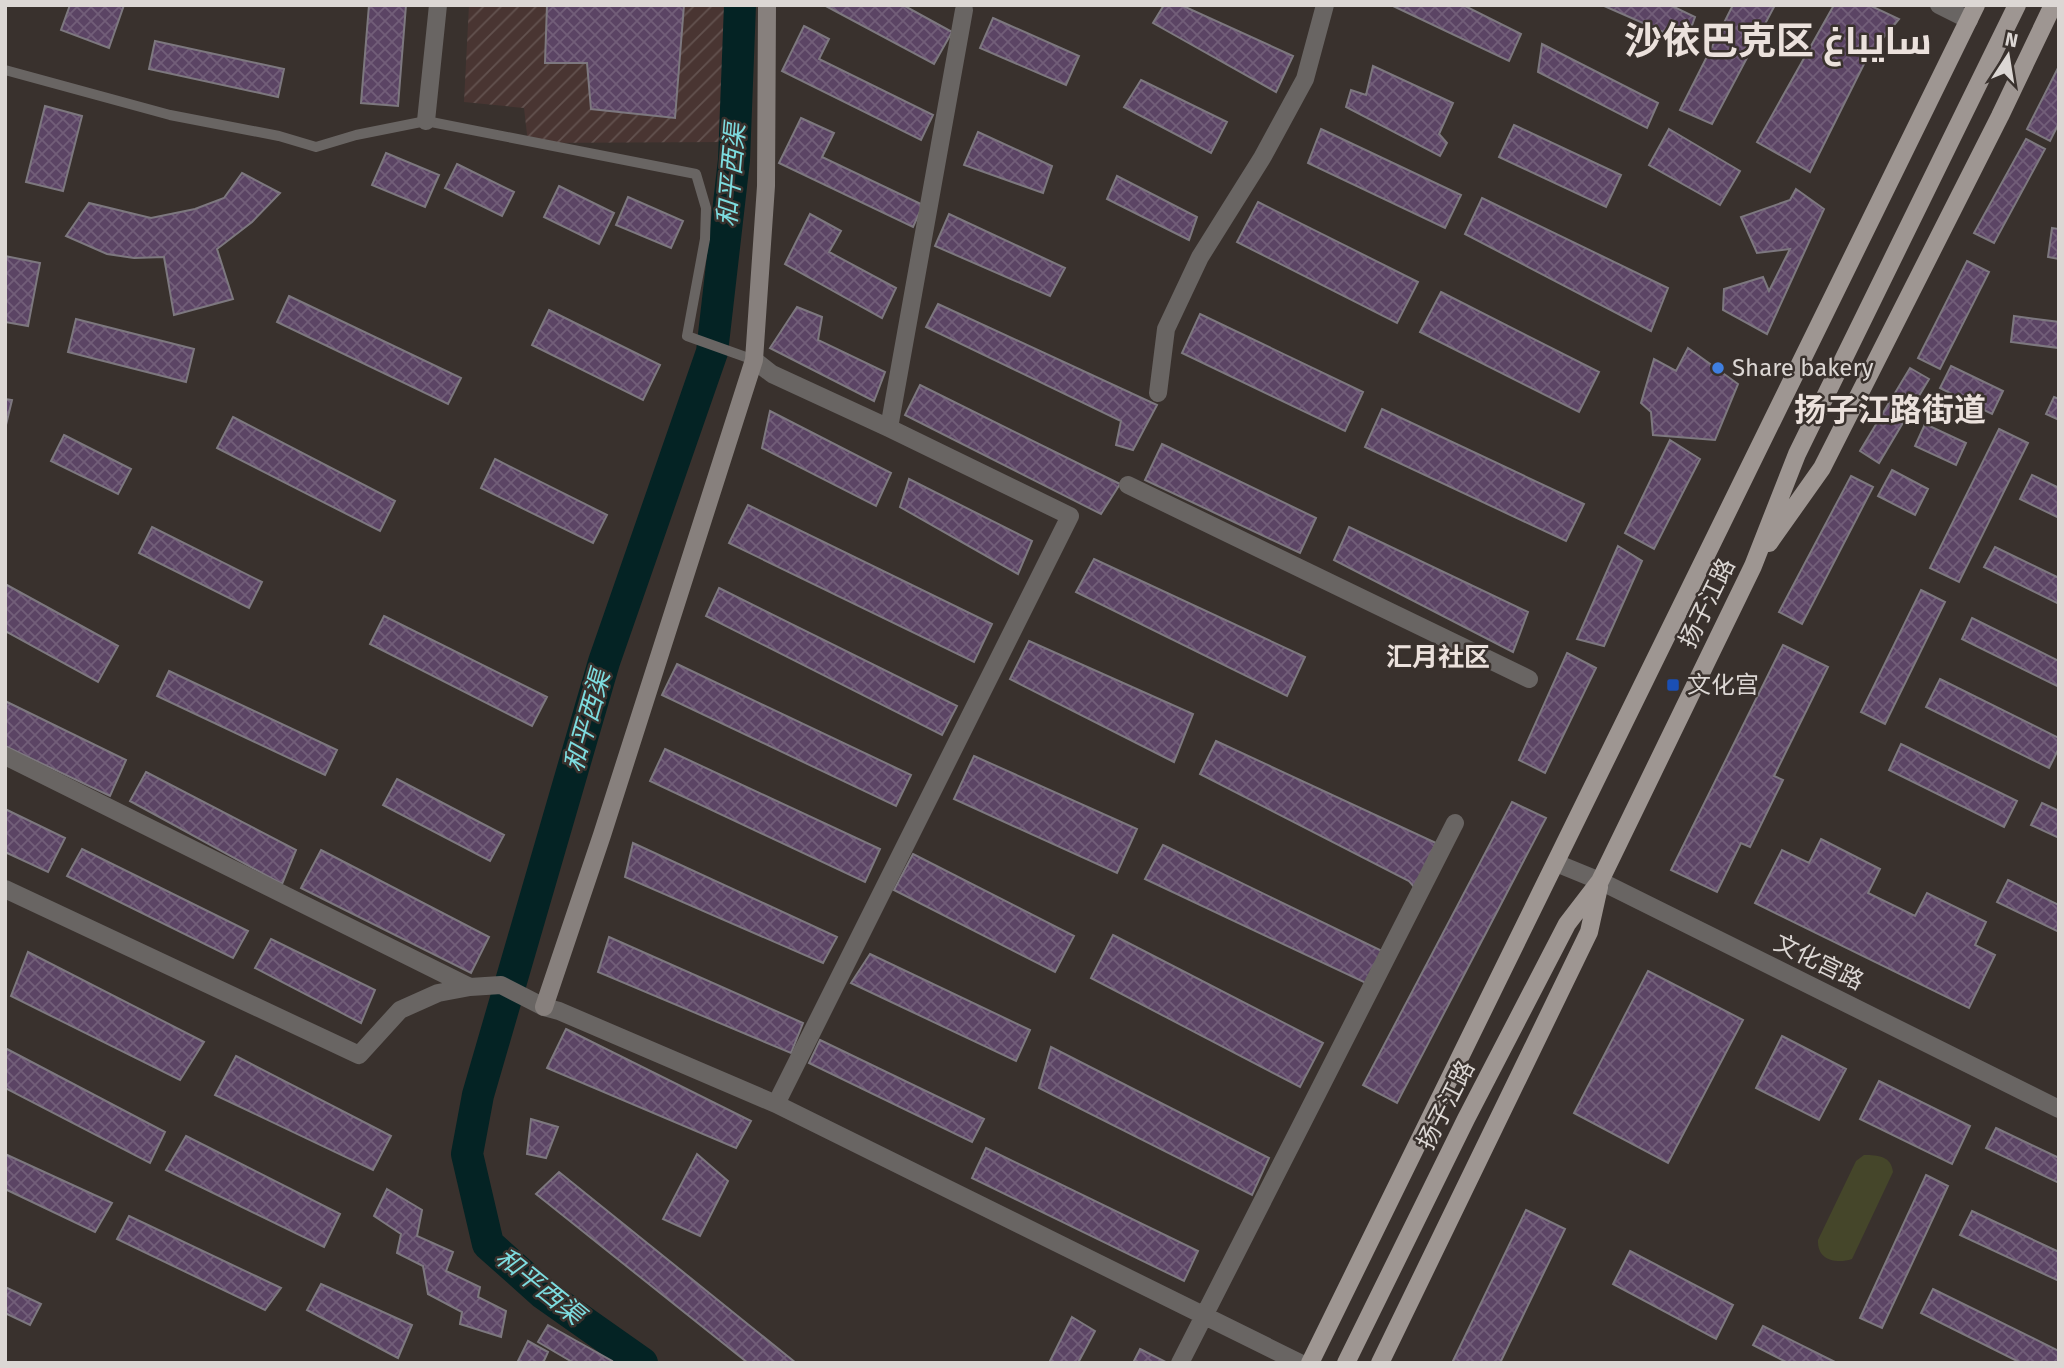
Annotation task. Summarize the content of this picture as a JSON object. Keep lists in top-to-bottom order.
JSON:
{
  "streets": {
    "main road": ["扬子江路"],
    "street": ["文化宫路"]
  },
  "crossings": [
    ["扬子江路", "文化宫路"]
  ],
  "districts": ["沙依巴克区 سايباغ", "扬子江路街道", "汇月社区"],
  "water": ["和平西渠"],
  "places": {
    "other": ["Share bakery"],
    "transit": ["文化宫"]
  },
  "north": "top"
}
